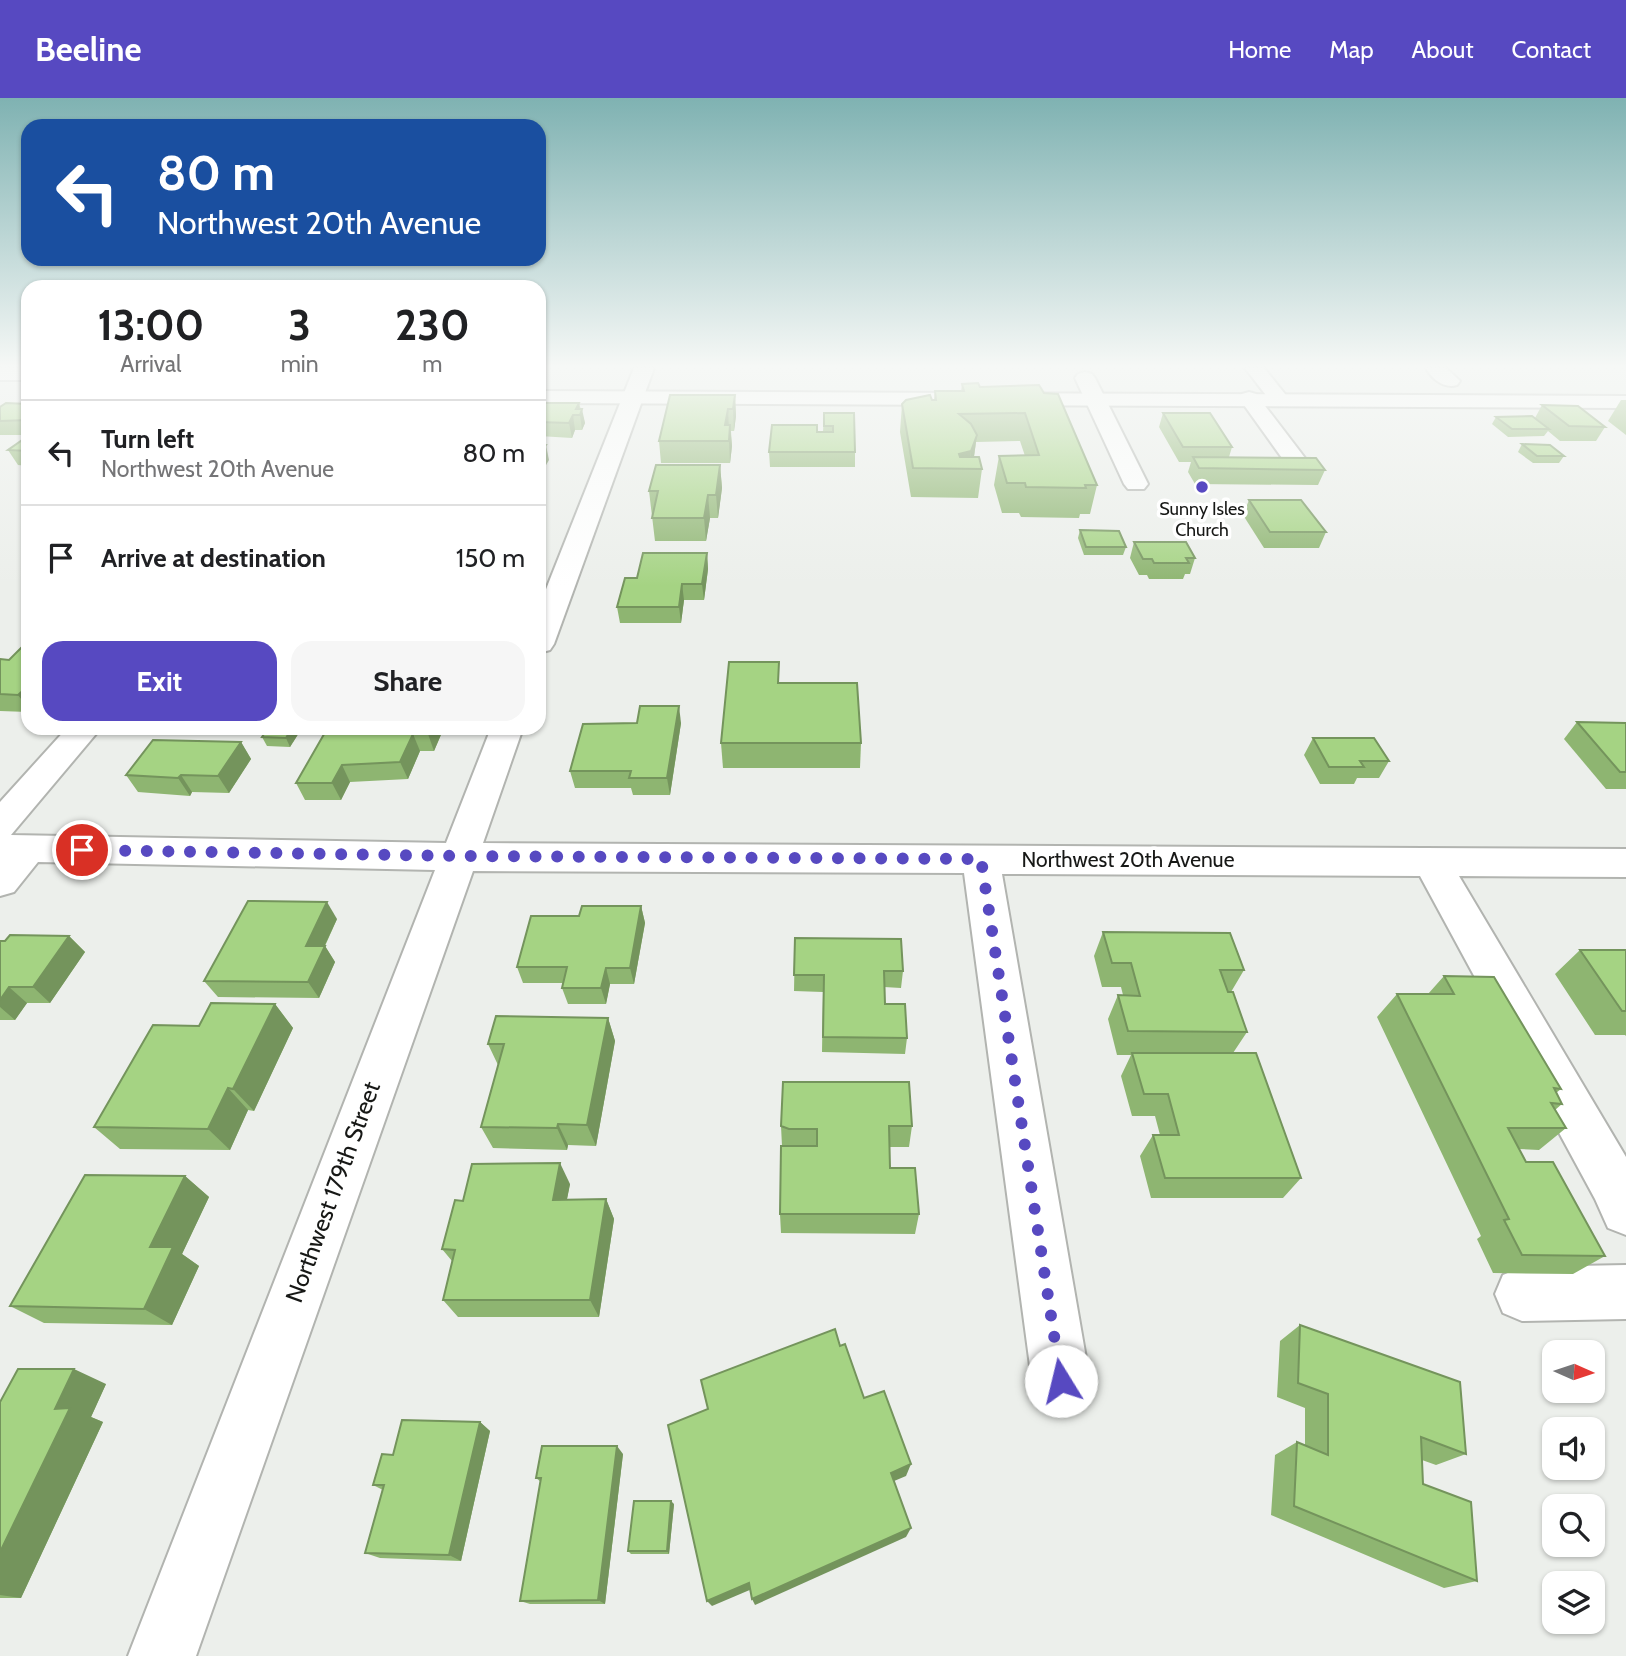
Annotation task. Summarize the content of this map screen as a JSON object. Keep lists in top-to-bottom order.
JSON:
{
  "streets": {
    "street": ["Northwest 20th Avenue", "Northwest 179th Street"]
  },
  "crossings": [
    ["Northwest 20th Avenue", "Northwest 179th Street"]
  ],
  "places": ["Sunny Isles Church"],
  "north": "right",
  "page": {
    "header": "Beeline",
    "nav": [
      "Home",
      "Map",
      "About",
      "Contact"
    ],
    "turn": ["80 m", "Northwest 20th Avenue"],
    "eta": [
      "13:00",
      "Arrival",
      "3",
      "min",
      "230",
      "m"
    ],
    "list": [
      {
        "name": "Turn left",
        "note": "Northwest 20th Avenue",
        "value": "80 m"
      },
      {
        "name": "Arrive at destination",
        "value": "150 m"
      }
    ],
    "buttons": ["Exit", "Share"]
  }
}
